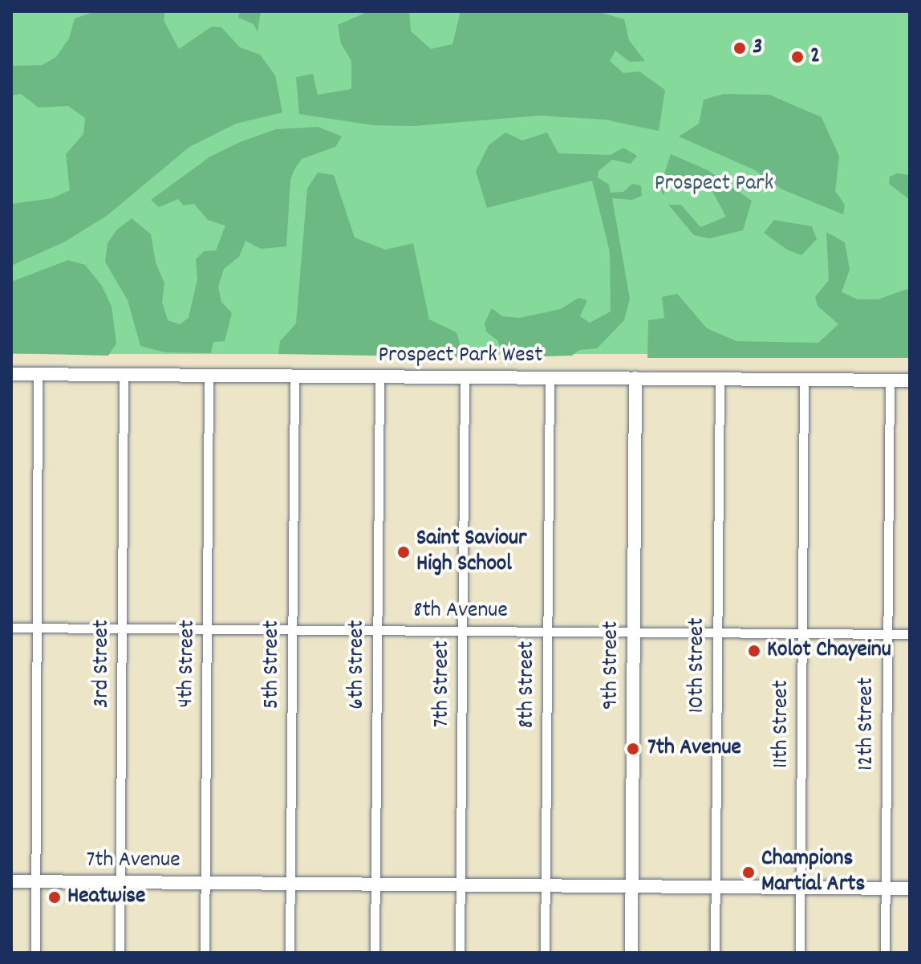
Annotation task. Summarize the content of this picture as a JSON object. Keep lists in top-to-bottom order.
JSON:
{
  "streets": {
    "street": [
      "Prospect Park West",
      "8th Avenue",
      "3rd Street",
      "4th Street",
      "5th Street",
      "6th Street",
      "9th Street",
      "10th Street",
      "7th Street",
      "8th Street",
      "11th Street",
      "12th Street",
      "7th Avenue"
    ]
  },
  "crossings": [
    ["Prospect Park West", "3rd Street"],
    ["Prospect Park West", "4th Street"],
    ["Prospect Park West", "5th Street"],
    ["Prospect Park West", "6th Street"],
    ["Prospect Park West", "9th Street"],
    ["Prospect Park West", "10th Street"],
    ["Prospect Park West", "7th Street"],
    ["Prospect Park West", "8th Street"],
    ["Prospect Park West", "11th Street"],
    ["Prospect Park West", "12th Street"],
    ["8th Avenue", "3rd Street"],
    ["8th Avenue", "4th Street"],
    ["8th Avenue", "5th Street"],
    ["8th Avenue", "6th Street"],
    ["8th Avenue", "9th Street"],
    ["8th Avenue", "10th Street"],
    ["8th Avenue", "7th Street"],
    ["8th Avenue", "8th Street"],
    ["8th Avenue", "11th Street"],
    ["8th Avenue", "12th Street"],
    ["3rd Street", "7th Avenue"],
    ["4th Street", "7th Avenue"],
    ["5th Street", "7th Avenue"],
    ["6th Street", "7th Avenue"],
    ["9th Street", "7th Avenue"],
    ["10th Street", "7th Avenue"],
    ["7th Street", "7th Avenue"],
    ["8th Street", "7th Avenue"],
    ["11th Street", "7th Avenue"],
    ["12th Street", "7th Avenue"]
  ],
  "parks": ["Prospect Park"],
  "places": [
    "3",
    "2",
    "Saint Saviour High School",
    "Kolot Chayeinu",
    "7th Avenue",
    "Champions Martial Arts",
    "Heatwise"
  ]
}
